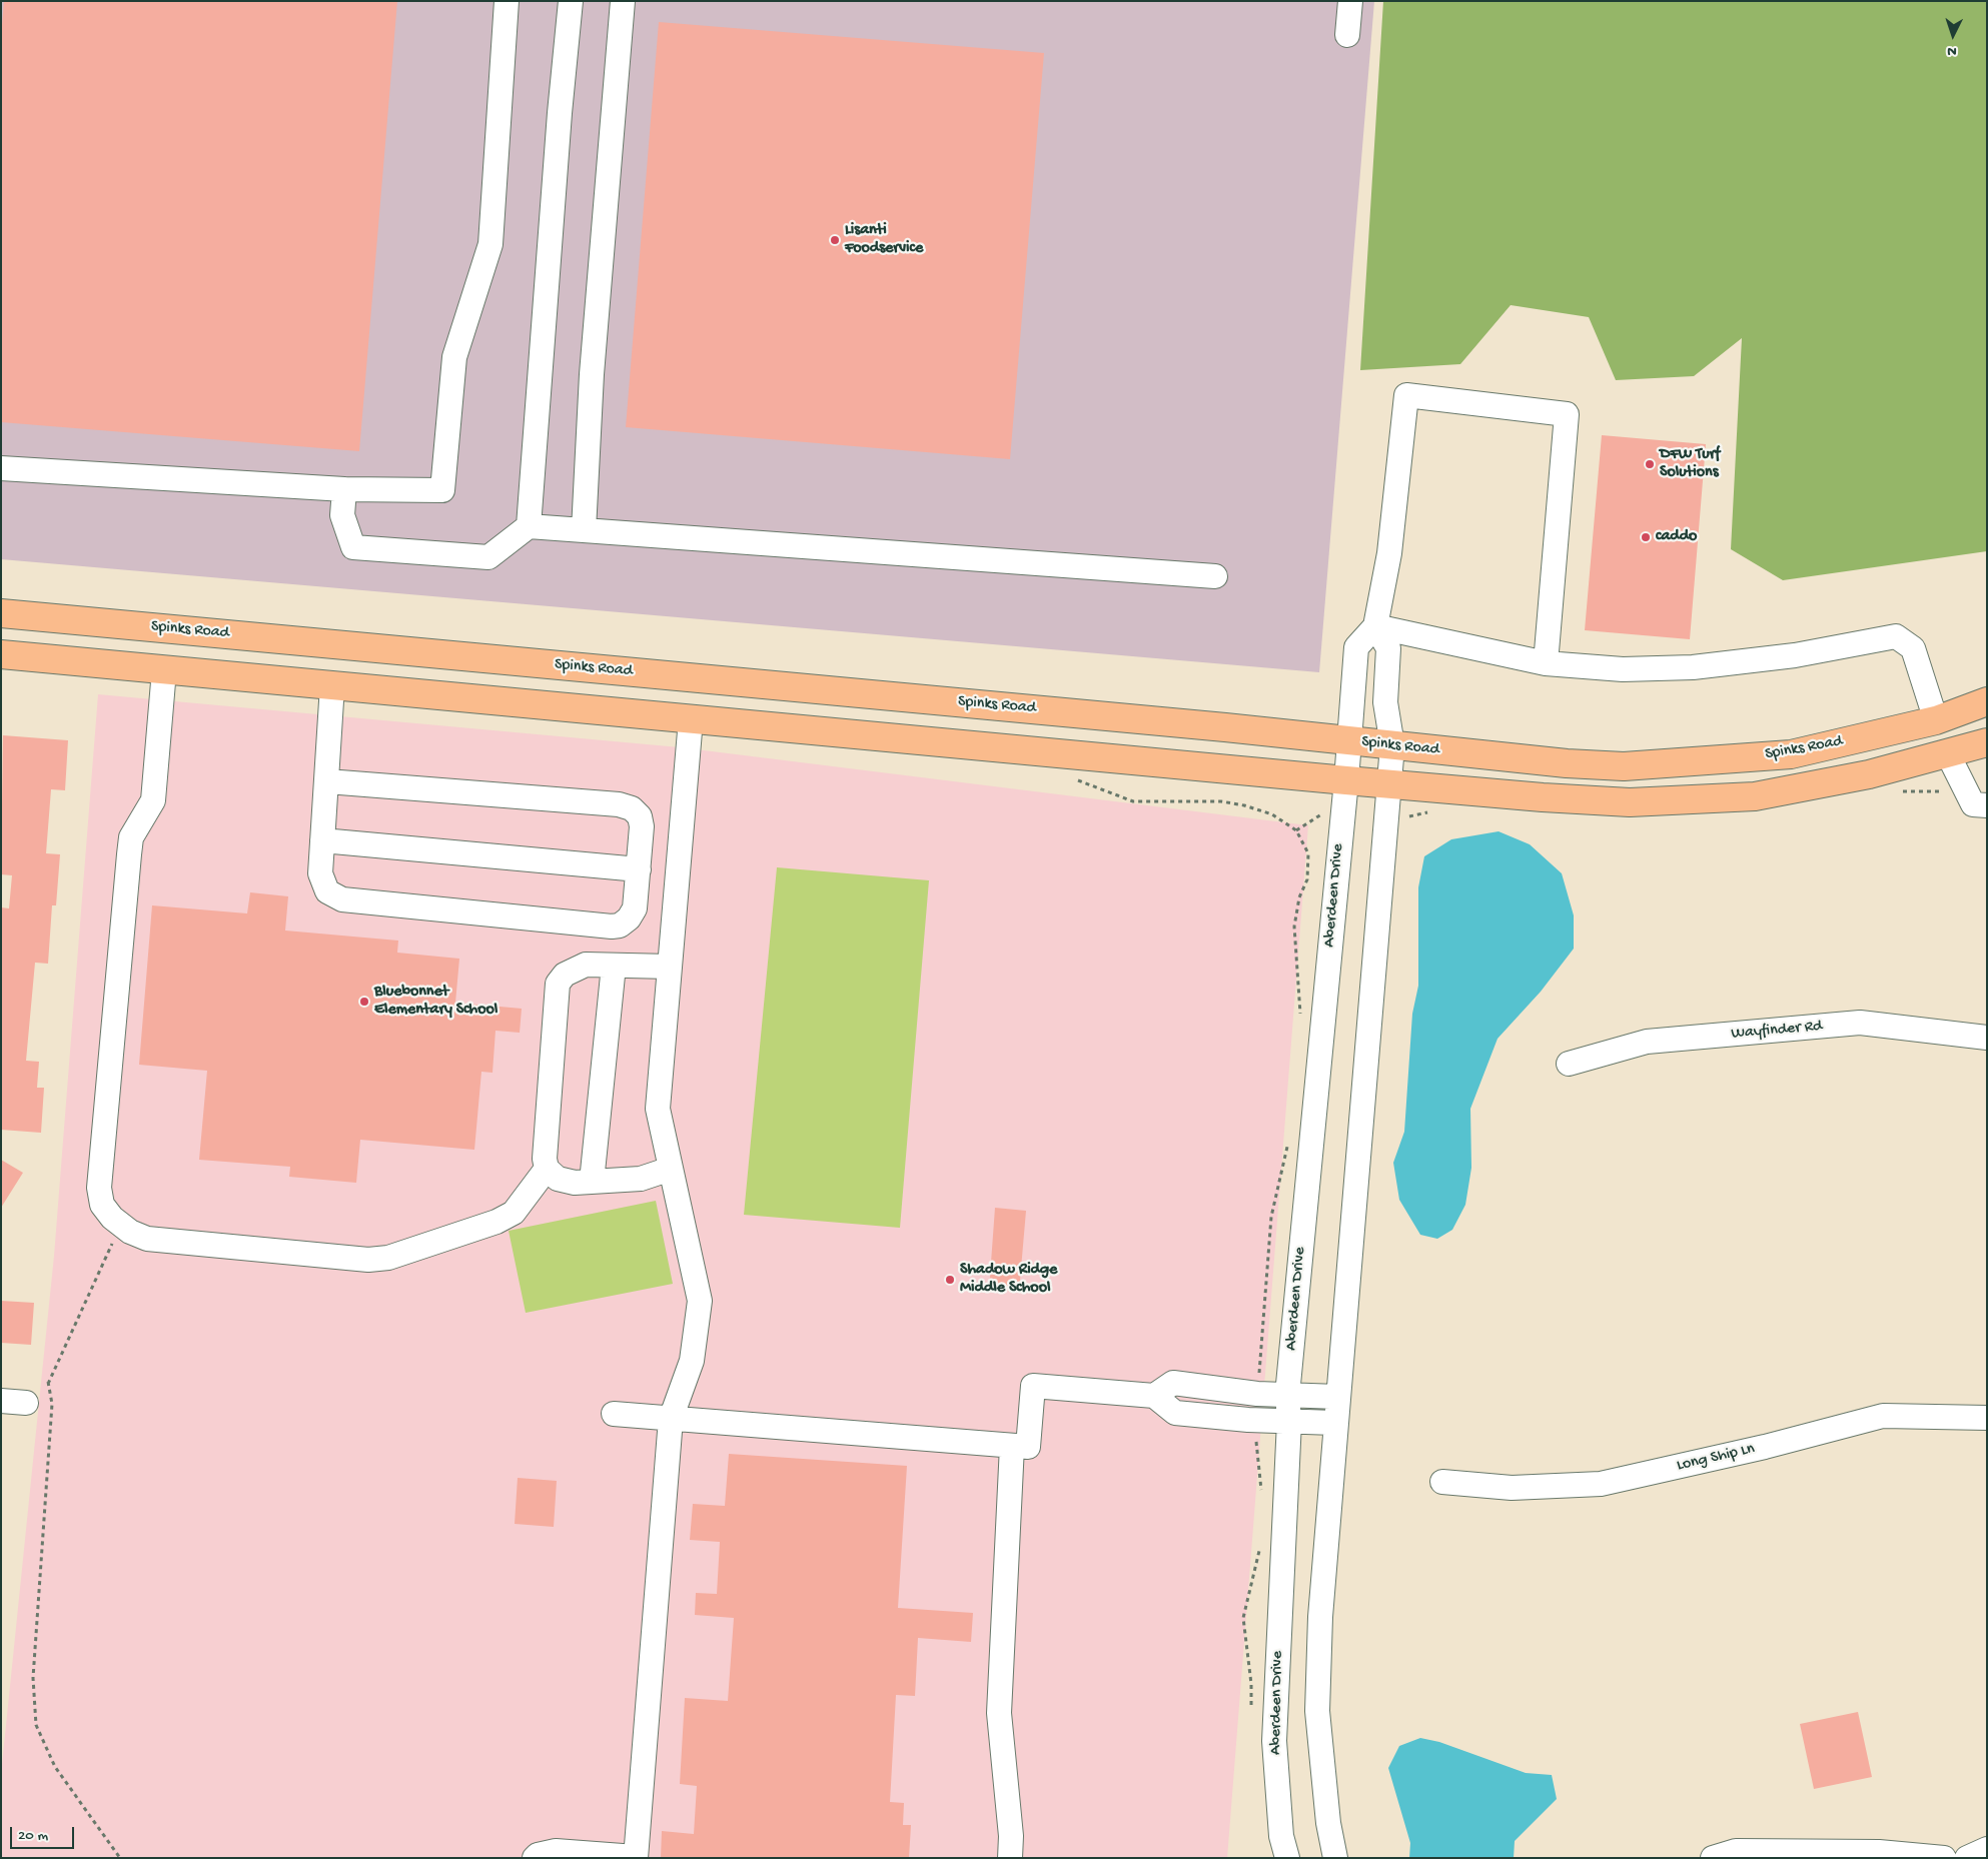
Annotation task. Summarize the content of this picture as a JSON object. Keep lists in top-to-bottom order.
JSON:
{
  "streets": {
    "main road": ["Spinks Road"],
    "street": ["Aberdeen Drive", "Wayfinder Rd", "Long Ship Ln"]
  },
  "crossings": [
    ["Spinks Road", "Aberdeen Drive"]
  ],
  "places": [
    "Lisanti Foodservice",
    "DFW Turf Solutions",
    "caddo",
    "Bluebonnet Elementary School",
    "Shadow Ridge Middle School"
  ],
  "scale_bar": "20 m",
  "north": "bottom"
}
